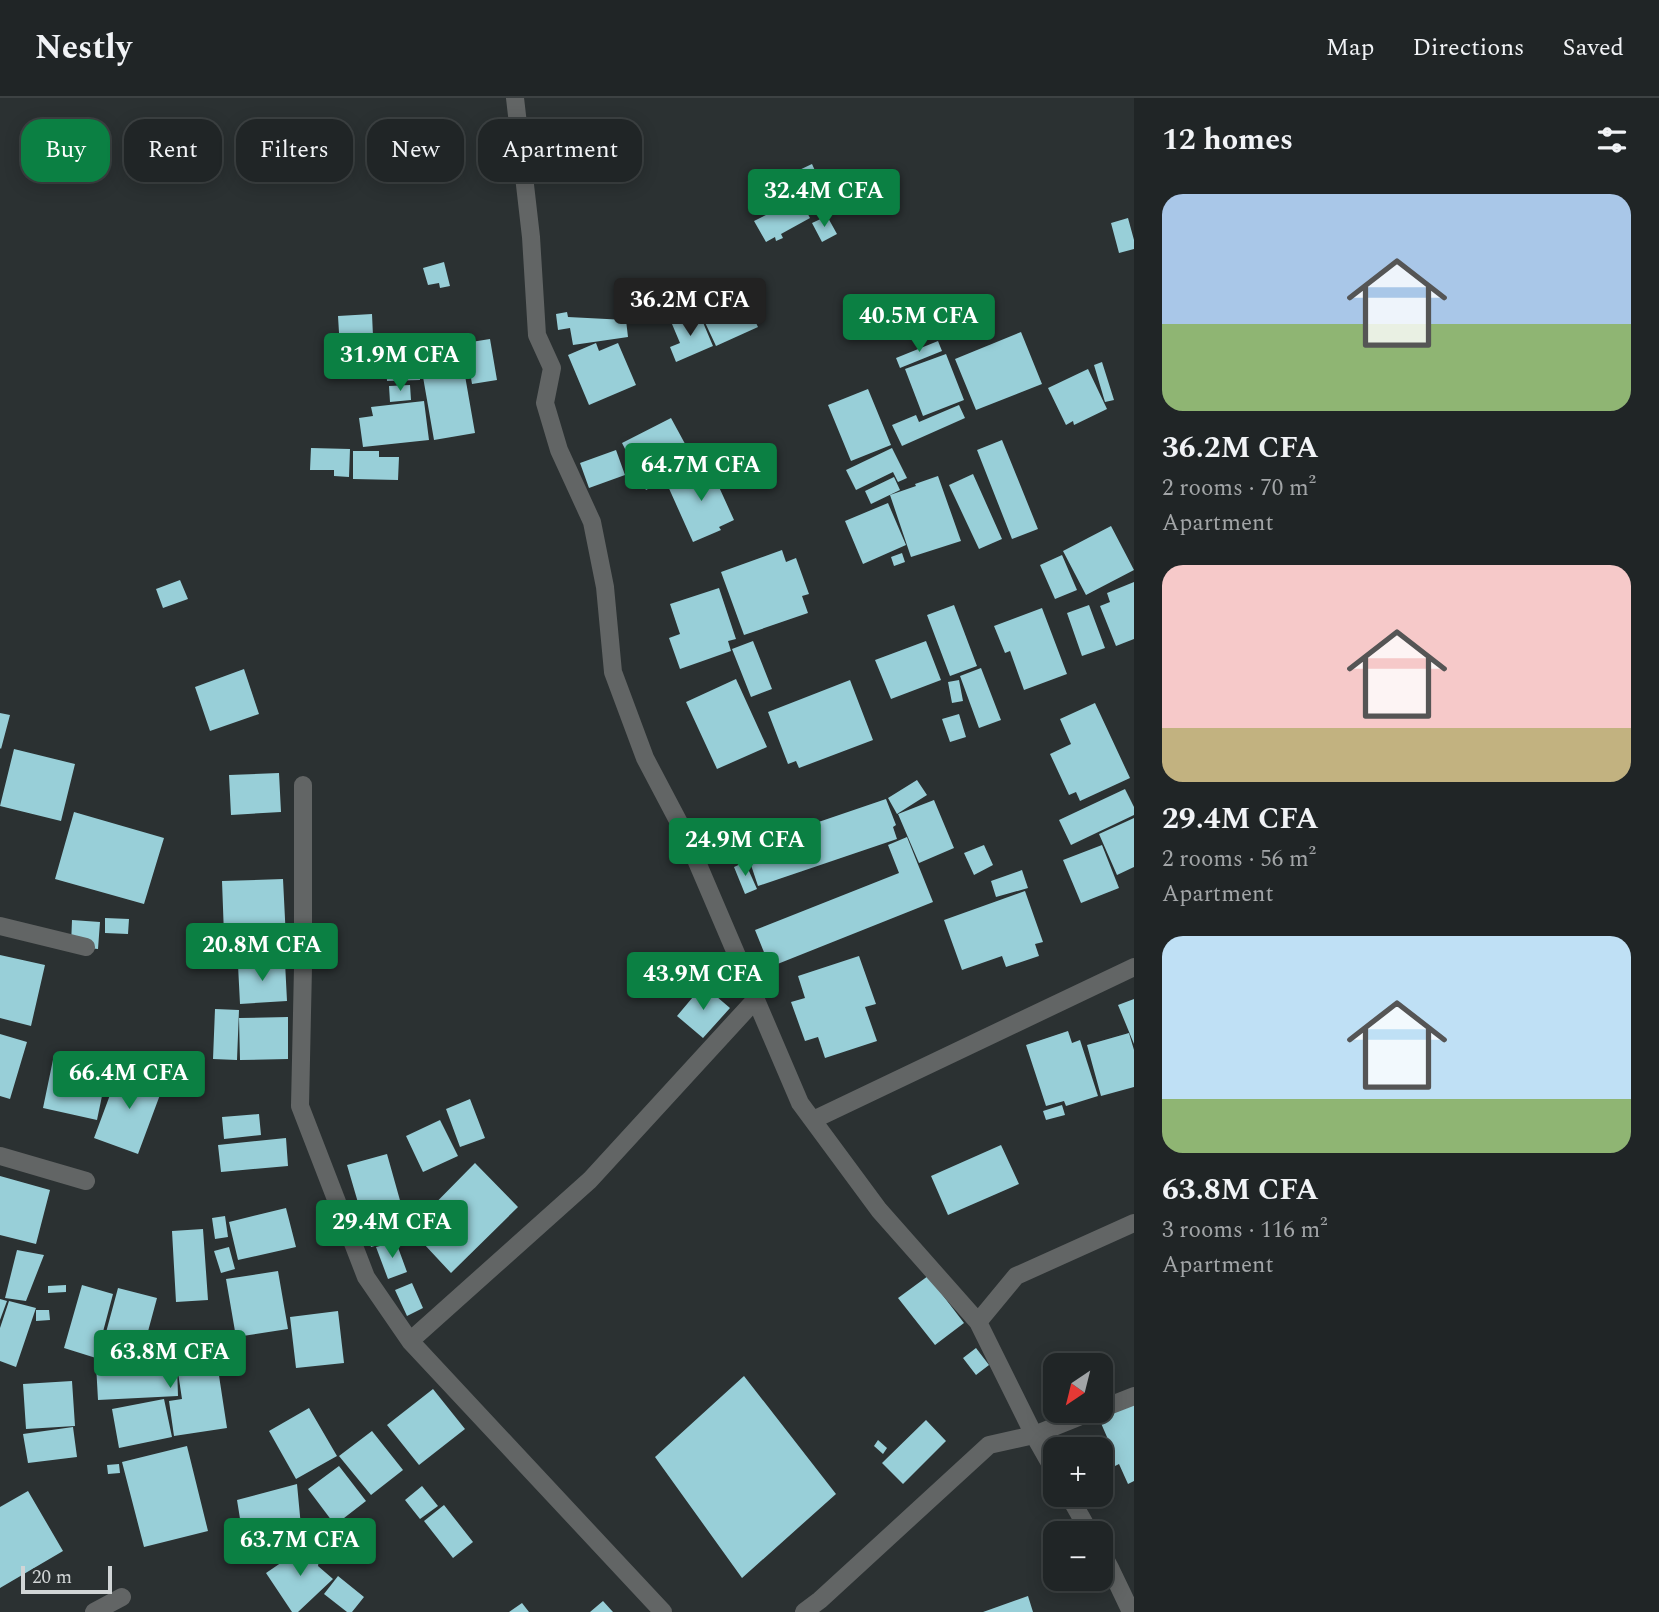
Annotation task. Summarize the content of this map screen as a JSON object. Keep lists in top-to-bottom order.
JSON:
{
  "scale_bar": "20 m",
  "north": "bottom left",
  "page": {
    "header": "Nestly",
    "nav": ["Map", "Directions", "Saved"],
    "heading": "12 homes",
    "chip": [
      "Buy",
      "Rent",
      "Filters",
      "New",
      "Apartment"
    ],
    "price": [
      "32.4M CFA",
      "36.2M CFA",
      "40.5M CFA",
      "31.9M CFA",
      "64.7M CFA",
      "24.9M CFA",
      "20.8M CFA",
      "43.9M CFA",
      "66.4M CFA",
      "29.4M CFA",
      "63.8M CFA",
      "63.7M CFA"
    ],
    "list": [
      {
        "name": "36.2M CFA",
        "note": "2 rooms · 70 m² · Apartment"
      },
      {
        "name": "29.4M CFA",
        "note": "2 rooms · 56 m² · Apartment"
      },
      {
        "name": "63.8M CFA",
        "note": "3 rooms · 116 m² · Apartment"
      }
    ],
    "map_buttons": ["+", "−"],
    "scale": "20 m"
  }
}
